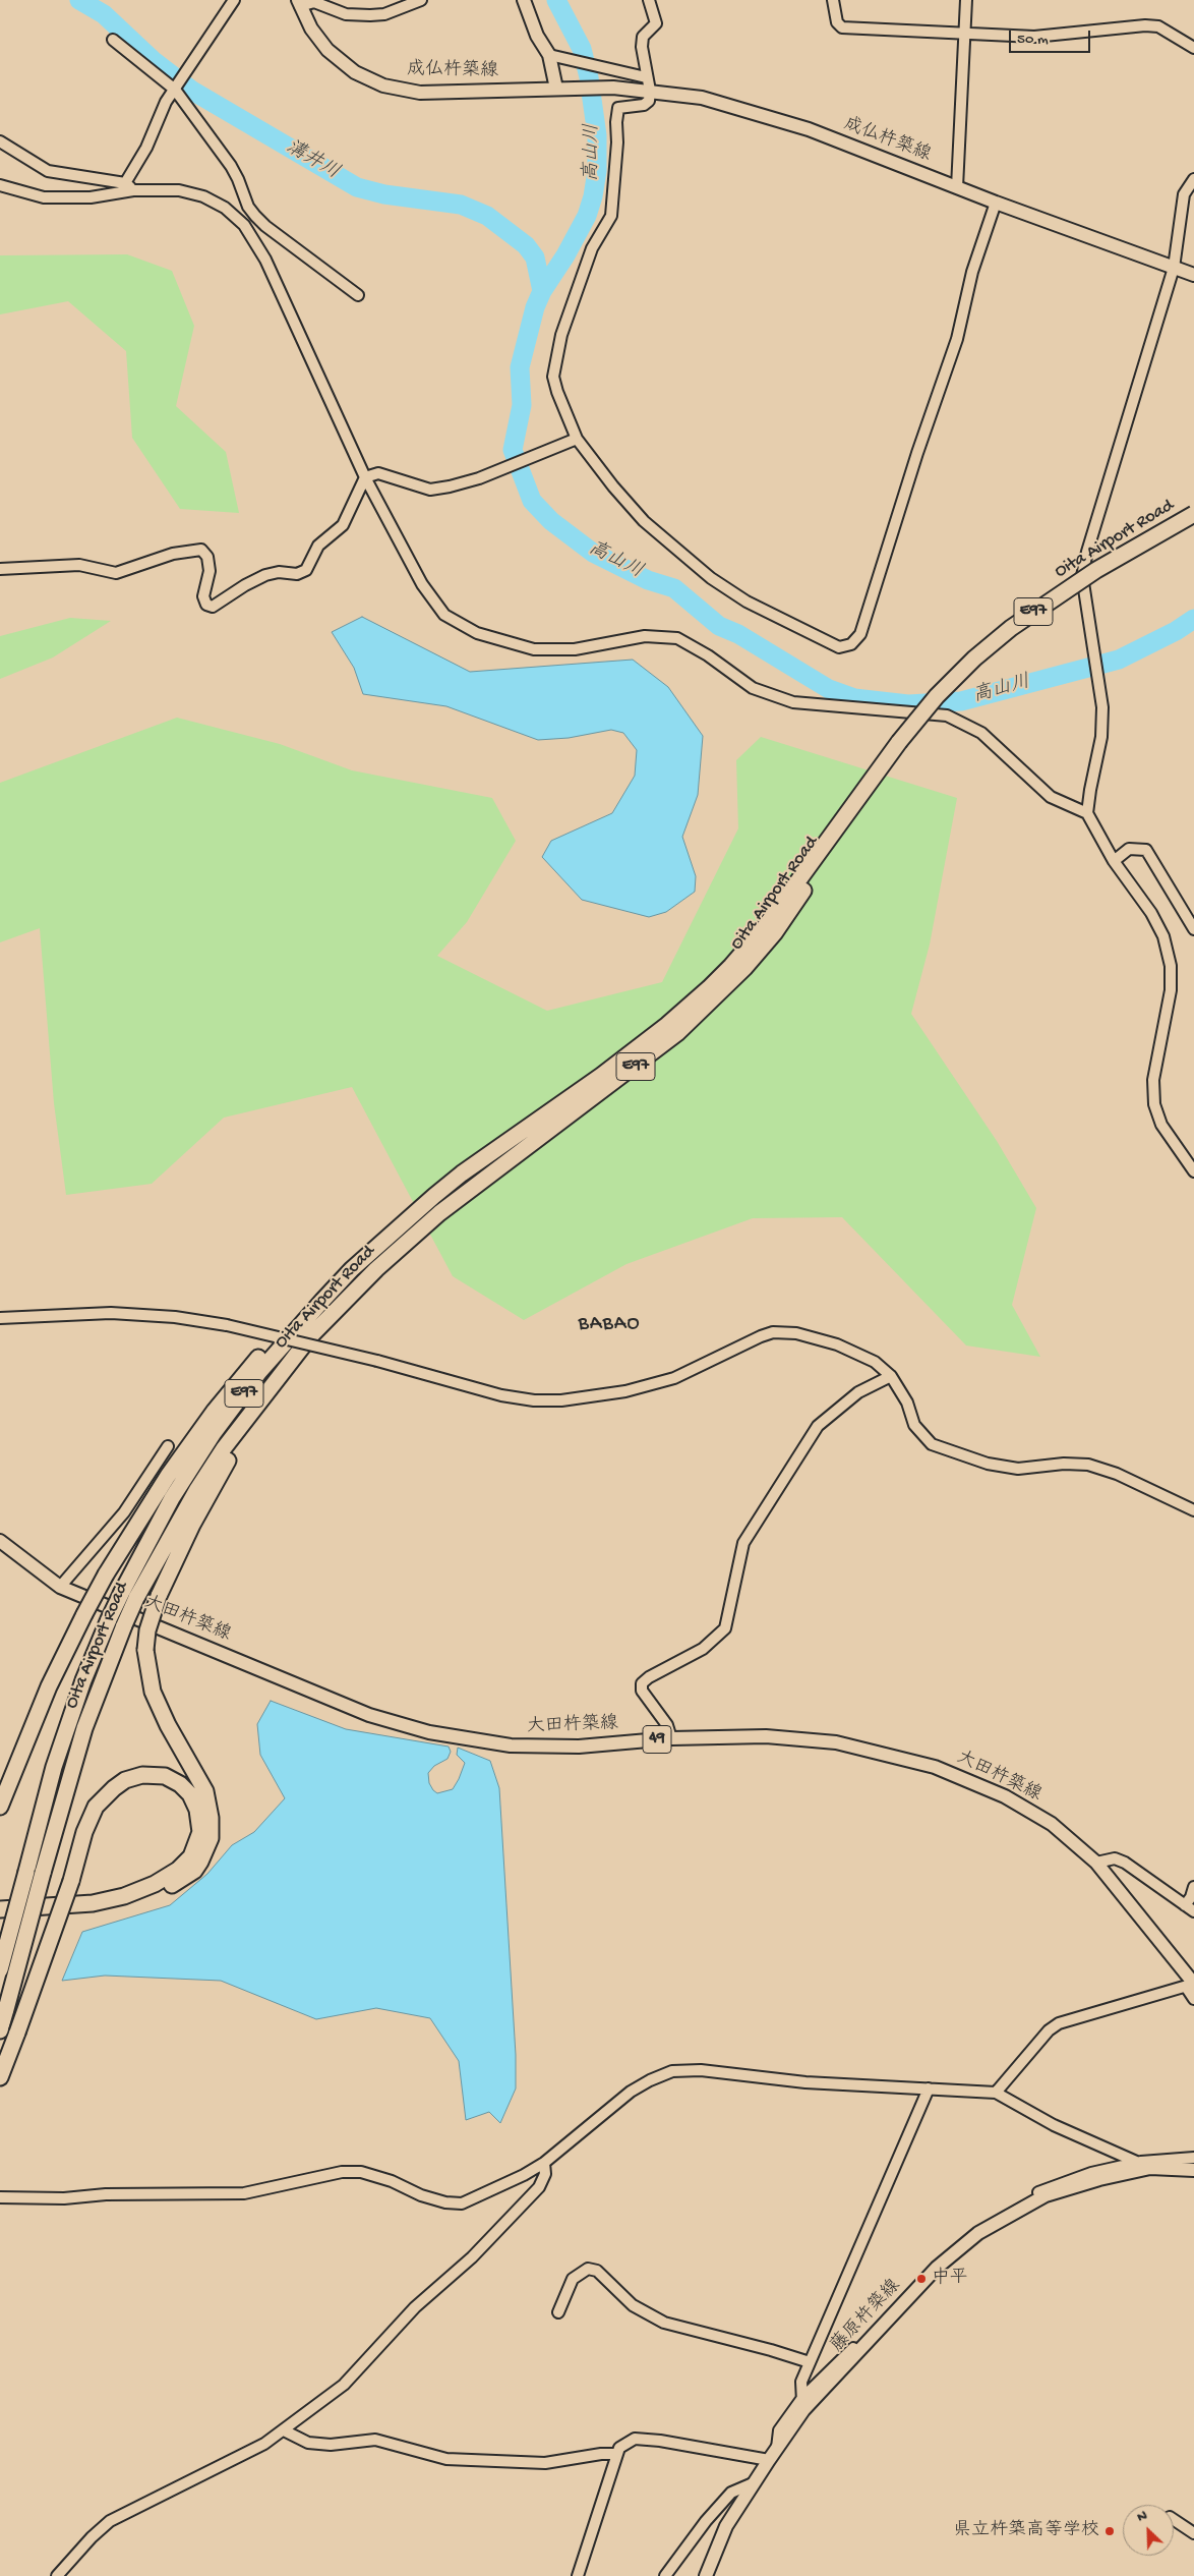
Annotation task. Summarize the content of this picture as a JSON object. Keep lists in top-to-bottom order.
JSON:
{
  "streets": {
    "highway": ["Oita Airport Road", "E97"],
    "main road": [
      "成仏杵築線",
      "大田杵築線",
      "49",
      "藤原杵築線"
    ]
  },
  "districts": ["BABAO"],
  "water": ["高山川", "溝井川"],
  "places": ["中平", "県立杵築高等学校"],
  "scale_bar": "50 m",
  "north": "top left"
}
